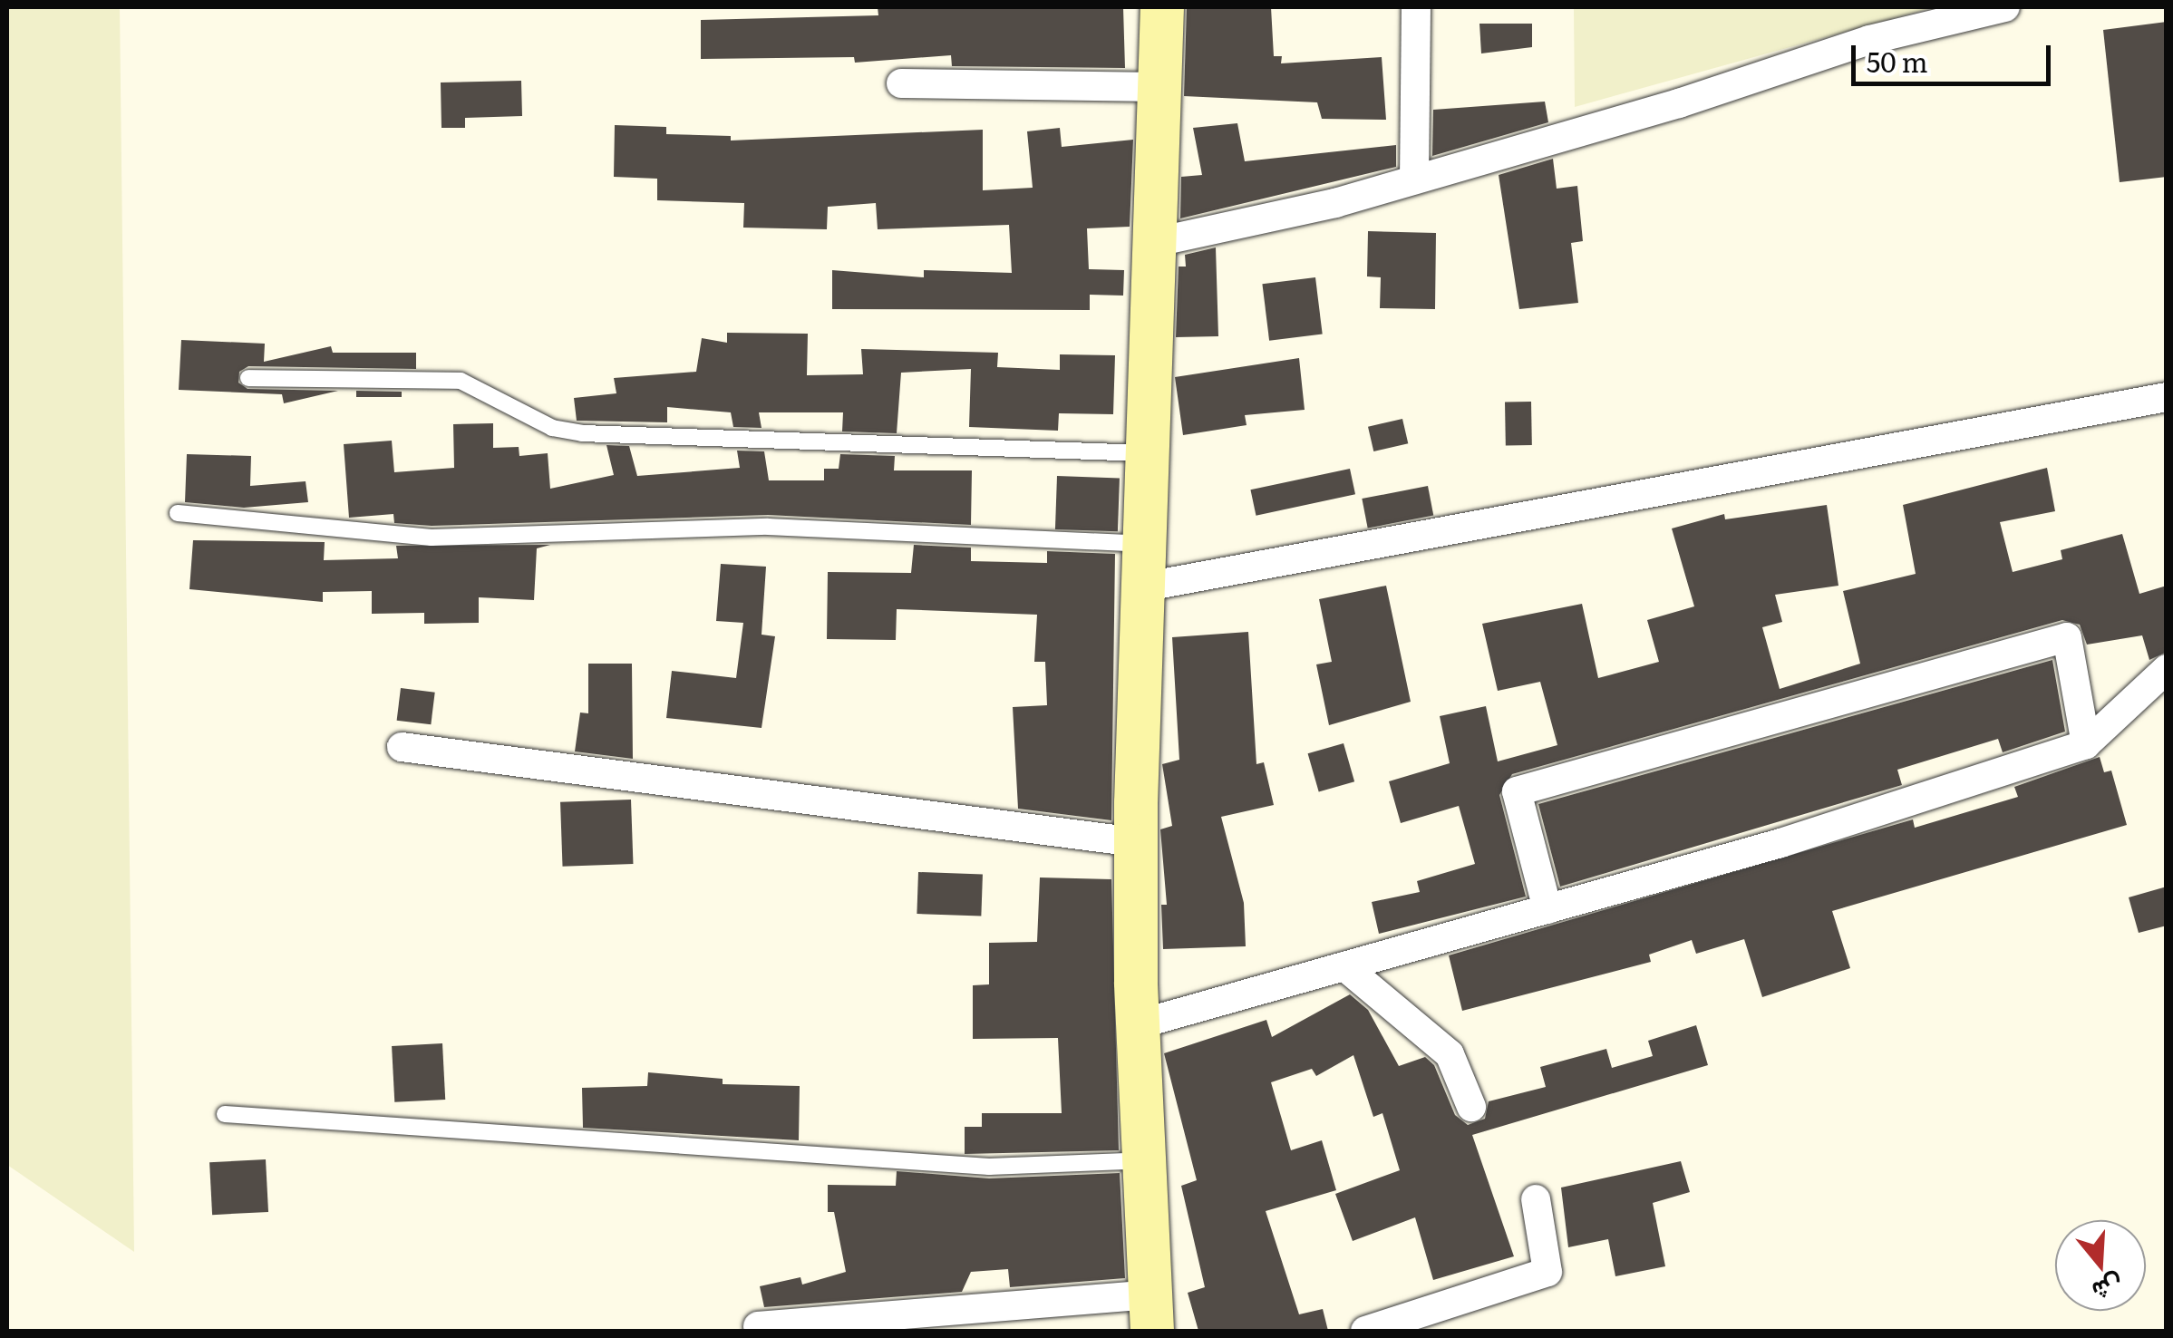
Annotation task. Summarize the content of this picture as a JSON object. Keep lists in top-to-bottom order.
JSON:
{
  "scale_bar": "50 m",
  "north": "bottom"
}
